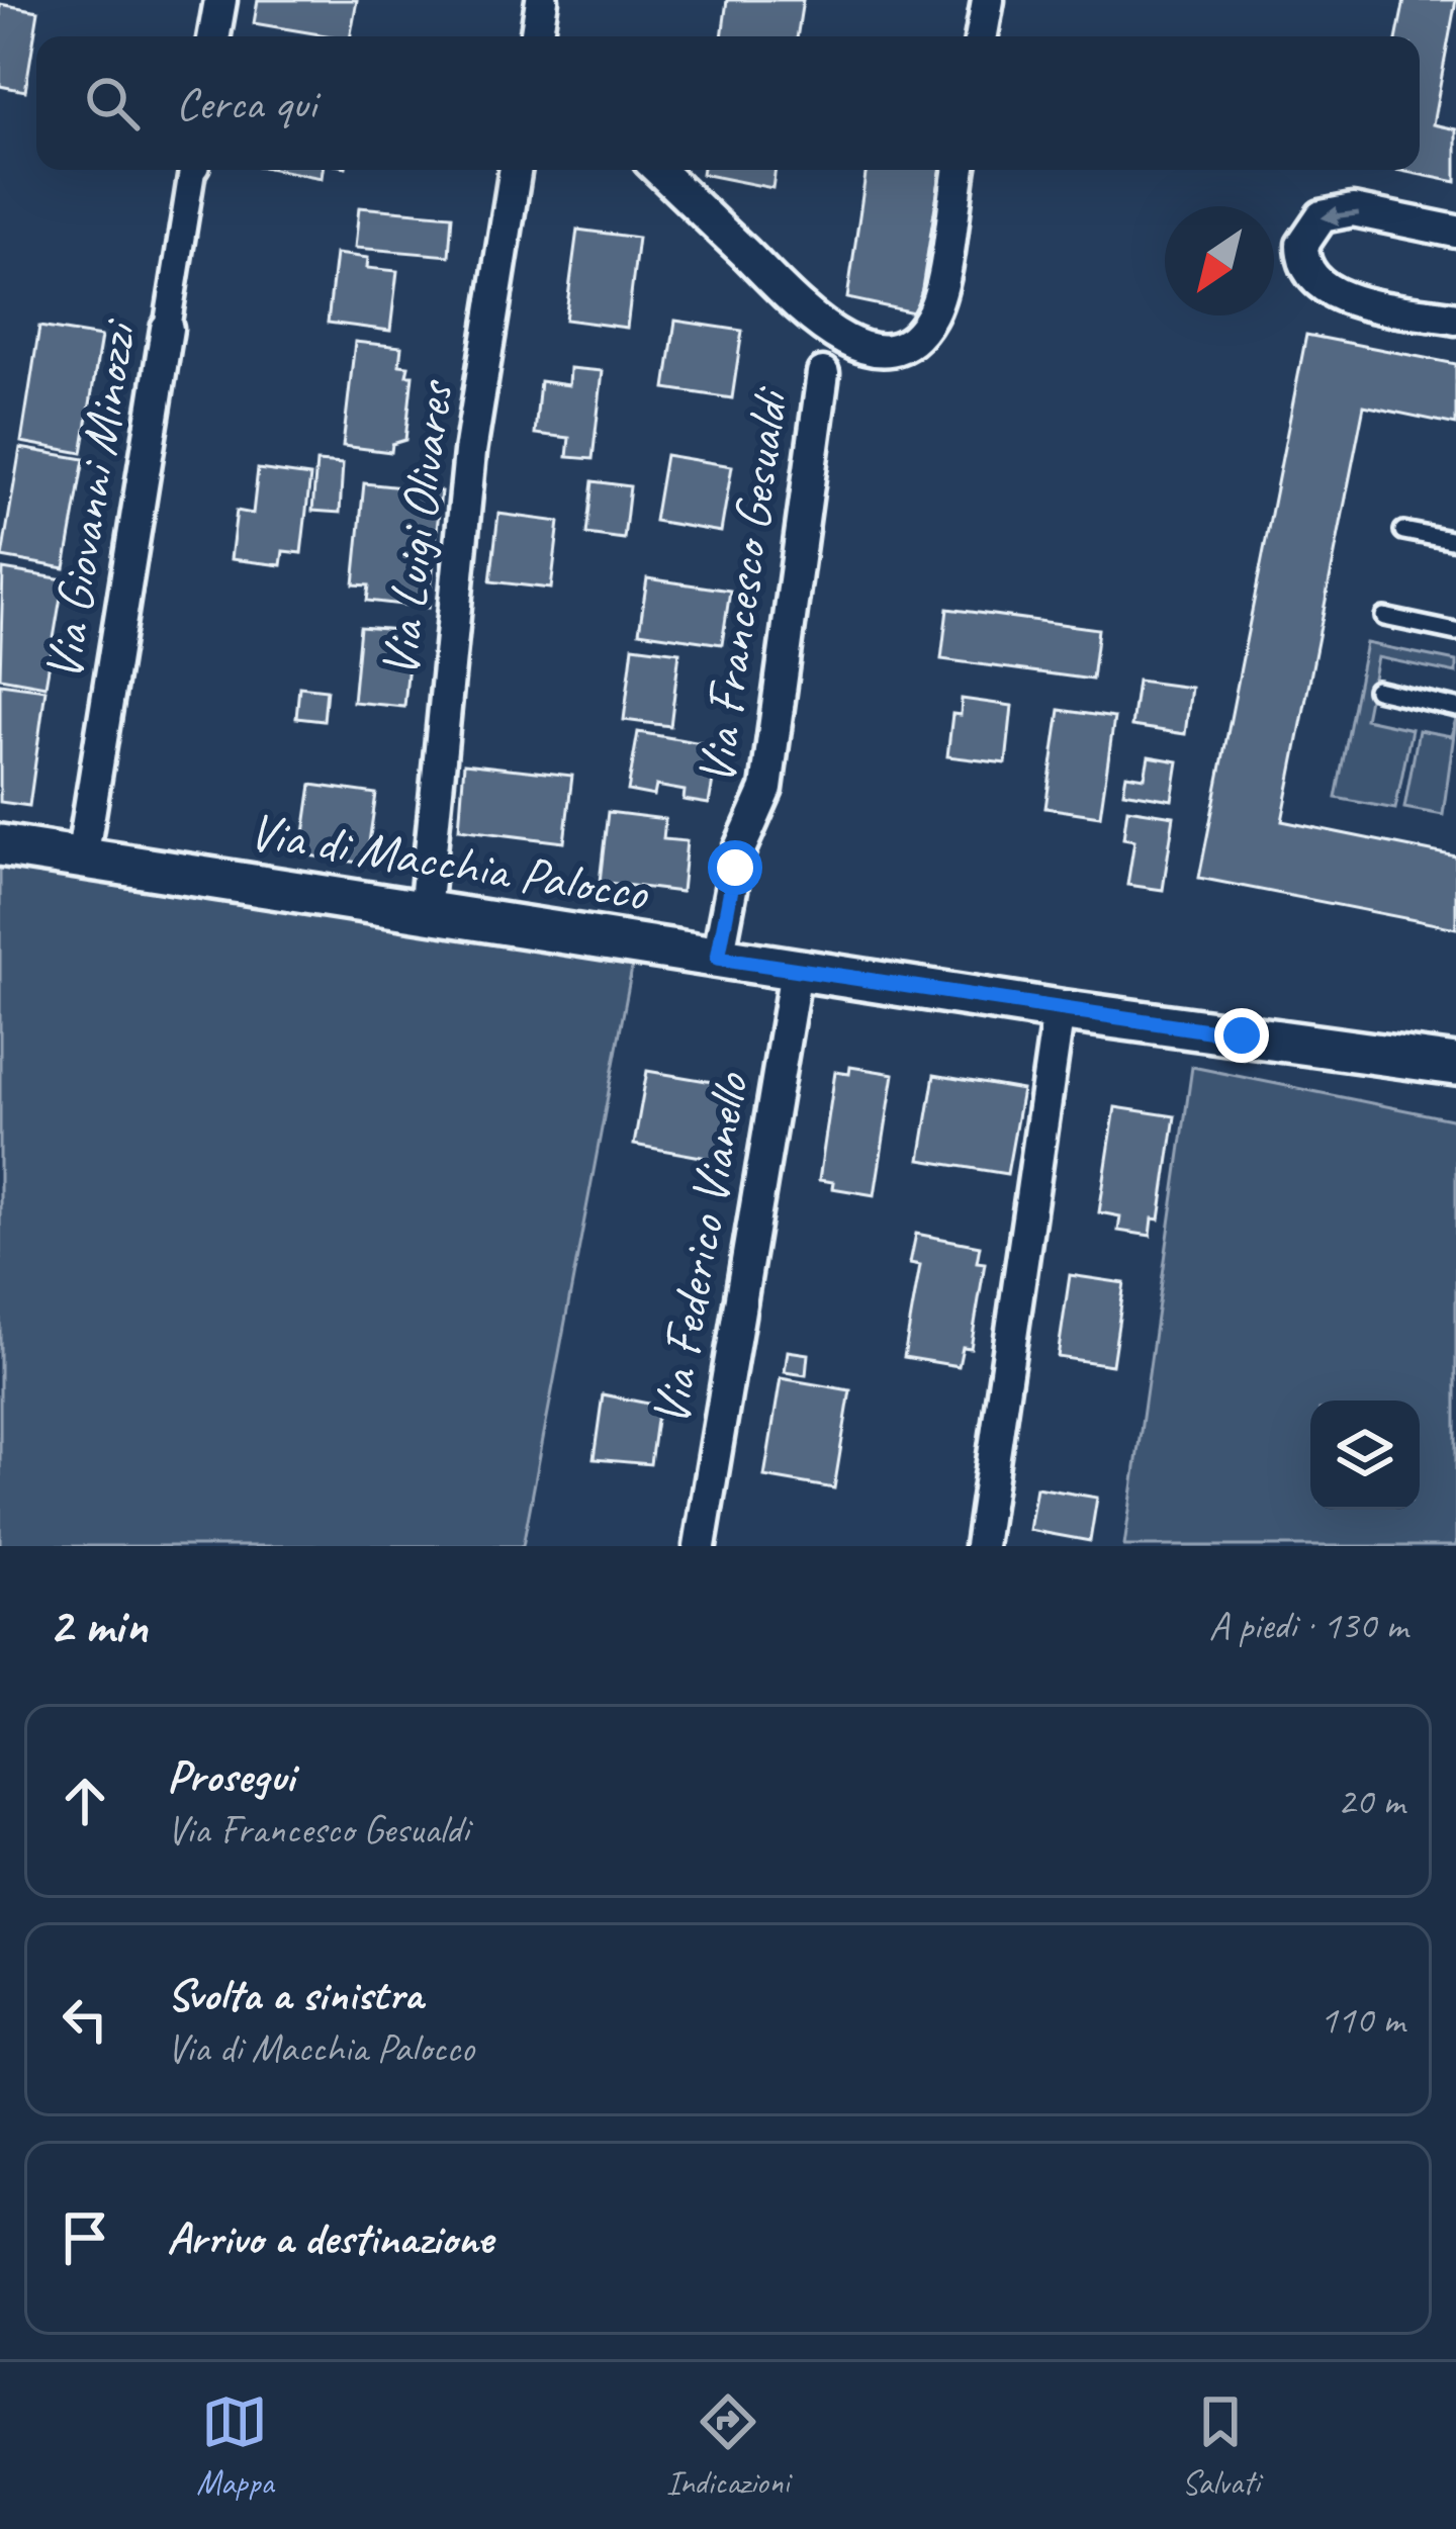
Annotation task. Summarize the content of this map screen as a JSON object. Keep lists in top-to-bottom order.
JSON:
{
  "streets": {
    "street": [
      "Via Giovanni Minozzi",
      "Via Luigi Olivares",
      "Via Francesco Gesualdi",
      "Via di Macchia Palocco",
      "Via Federico Vianello"
    ]
  },
  "crossings": [
    ["Via Giovanni Minozzi", "Via di Macchia Palocco"],
    ["Via Luigi Olivares", "Via di Macchia Palocco"],
    ["Via Francesco Gesualdi", "Via di Macchia Palocco"],
    ["Via di Macchia Palocco", "Via Federico Vianello"]
  ],
  "north": "bottom left",
  "page": {
    "search": "Cerca qui",
    "heading": ["2 min", "A piedi · 130 m"],
    "list": [
      ["Prosegui", "Via Francesco Gesualdi", "20 m"],
      ["Svolta a sinistra", "Via di Macchia Palocco", "110 m"],
      "Arrivo a destinazione"
    ],
    "nav": ["Mappa", "Indicazioni", "Salvati"]
  }
}
